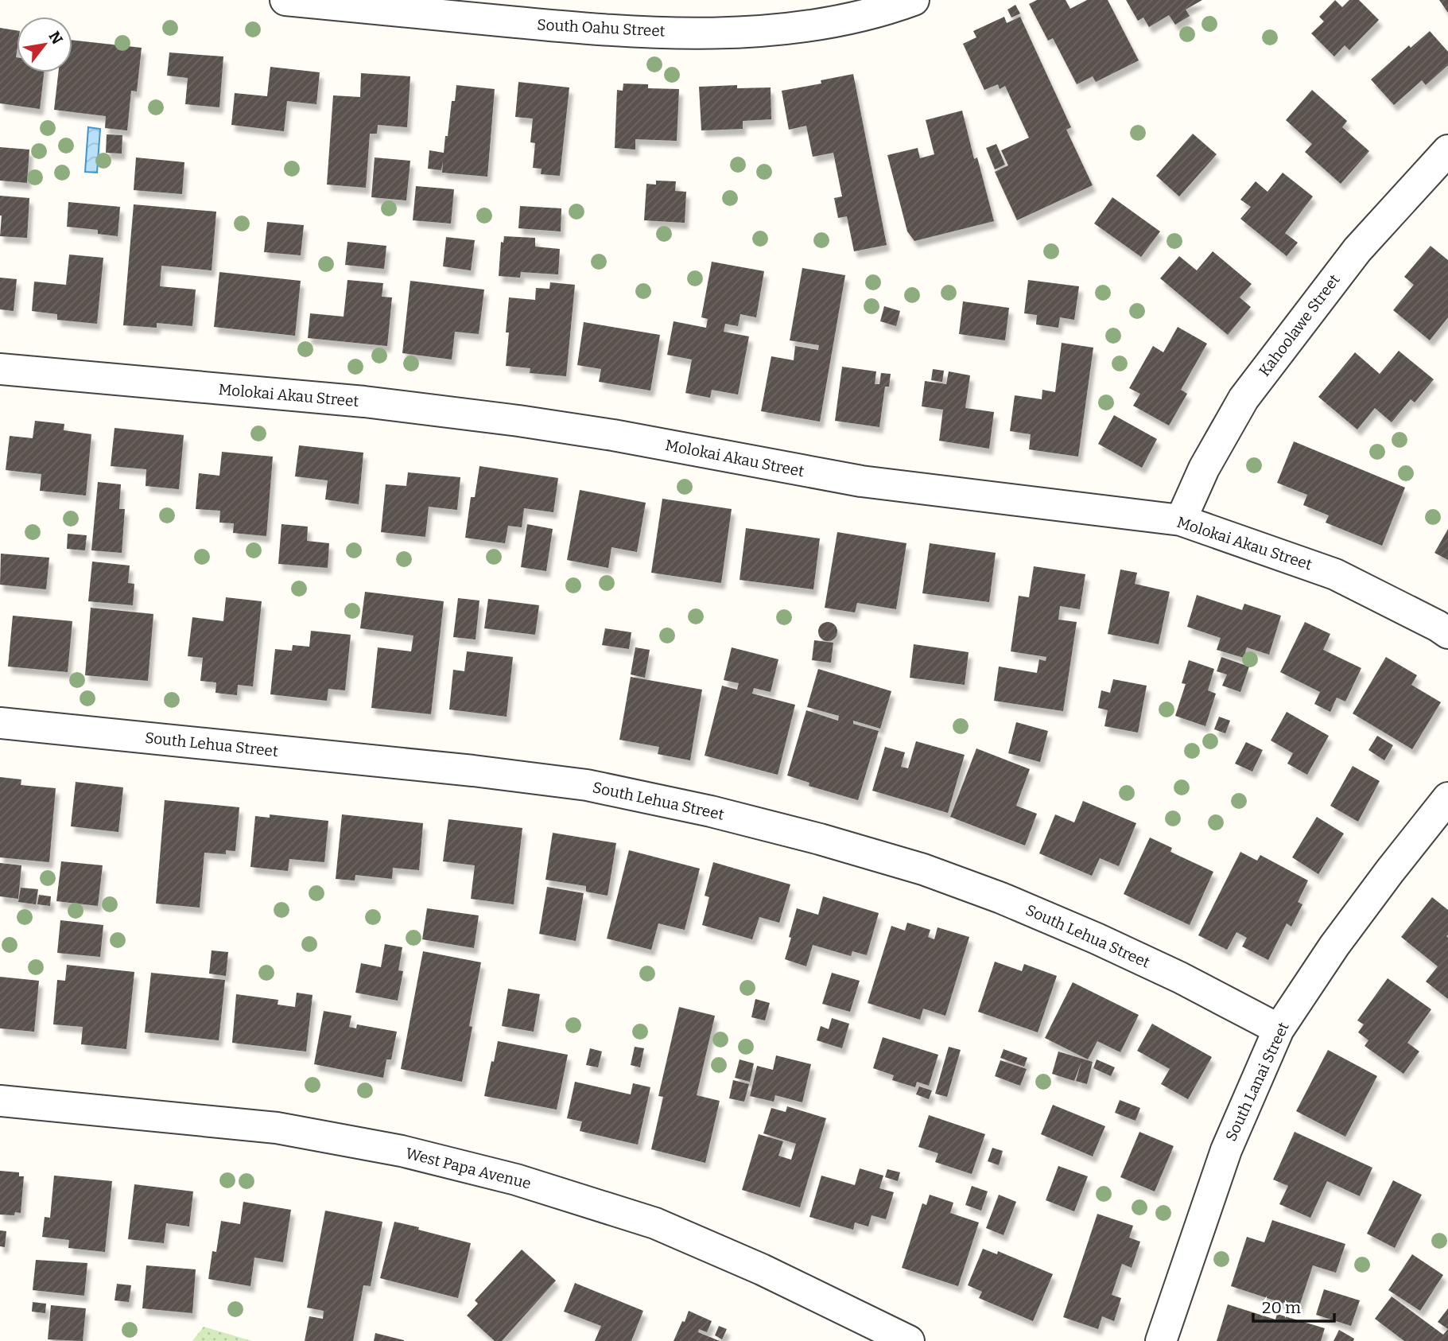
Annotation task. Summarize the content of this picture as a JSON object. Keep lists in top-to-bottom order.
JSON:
{
  "streets": {
    "street": [
      "South Oahu Street",
      "Kahoolawe Street",
      "Molokai Akau Street",
      "South Lehua Street",
      "South Lanai Street",
      "West Papa Avenue"
    ]
  },
  "crossings": [
    ["Kahoolawe Street", "Molokai Akau Street"],
    ["South Lehua Street", "South Lanai Street"]
  ],
  "scale_bar": "20 m",
  "north": "top right"
}
